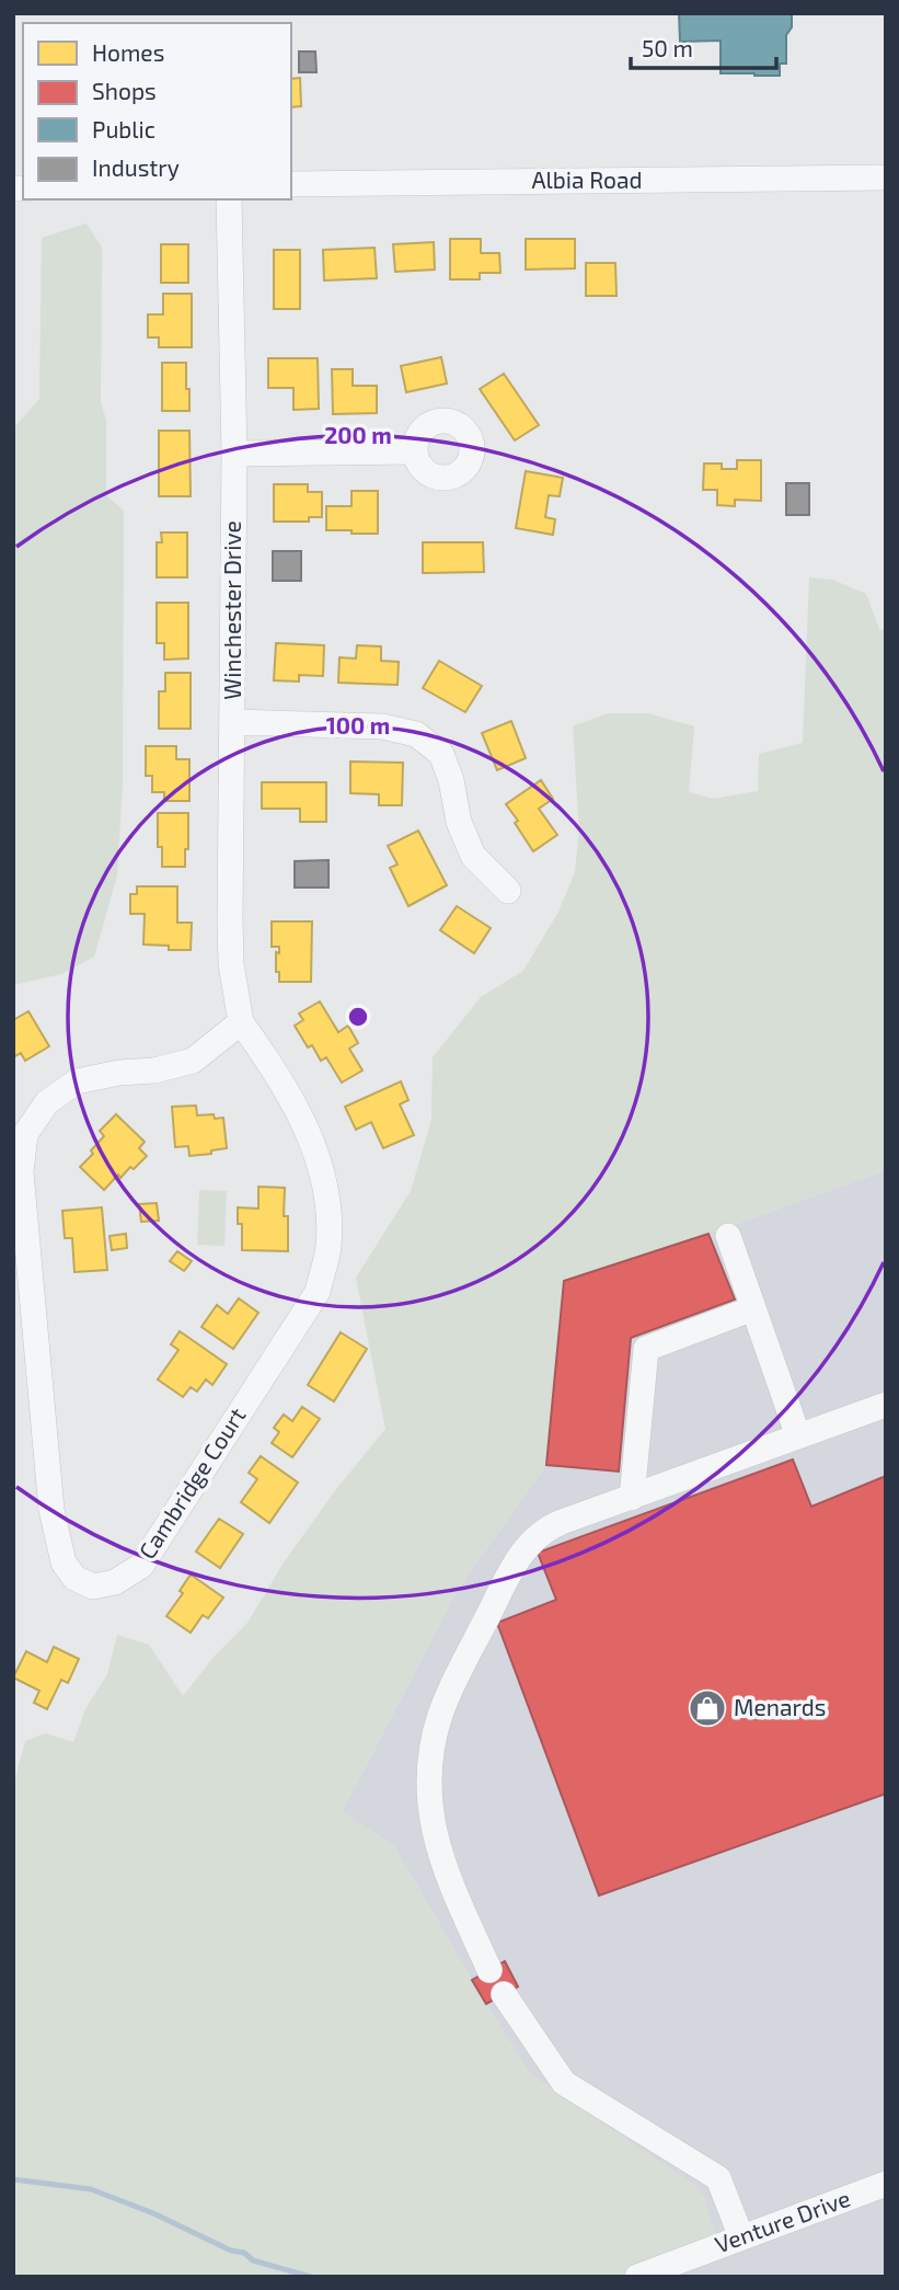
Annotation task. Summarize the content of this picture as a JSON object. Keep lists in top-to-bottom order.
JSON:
{
  "streets": {
    "street": [
      "Albia Road",
      "Winchester Drive",
      "Cambridge Court",
      "Venture Drive"
    ]
  },
  "crossings": [
    ["Winchester Drive", "Cambridge Court"]
  ],
  "places": {
    "shop": ["Menards"]
  },
  "legend": [
    "Homes",
    "Shops",
    "Public",
    "Industry"
  ],
  "scale_bar": "50 m",
  "rings": ["200 m", "100 m"]
}
